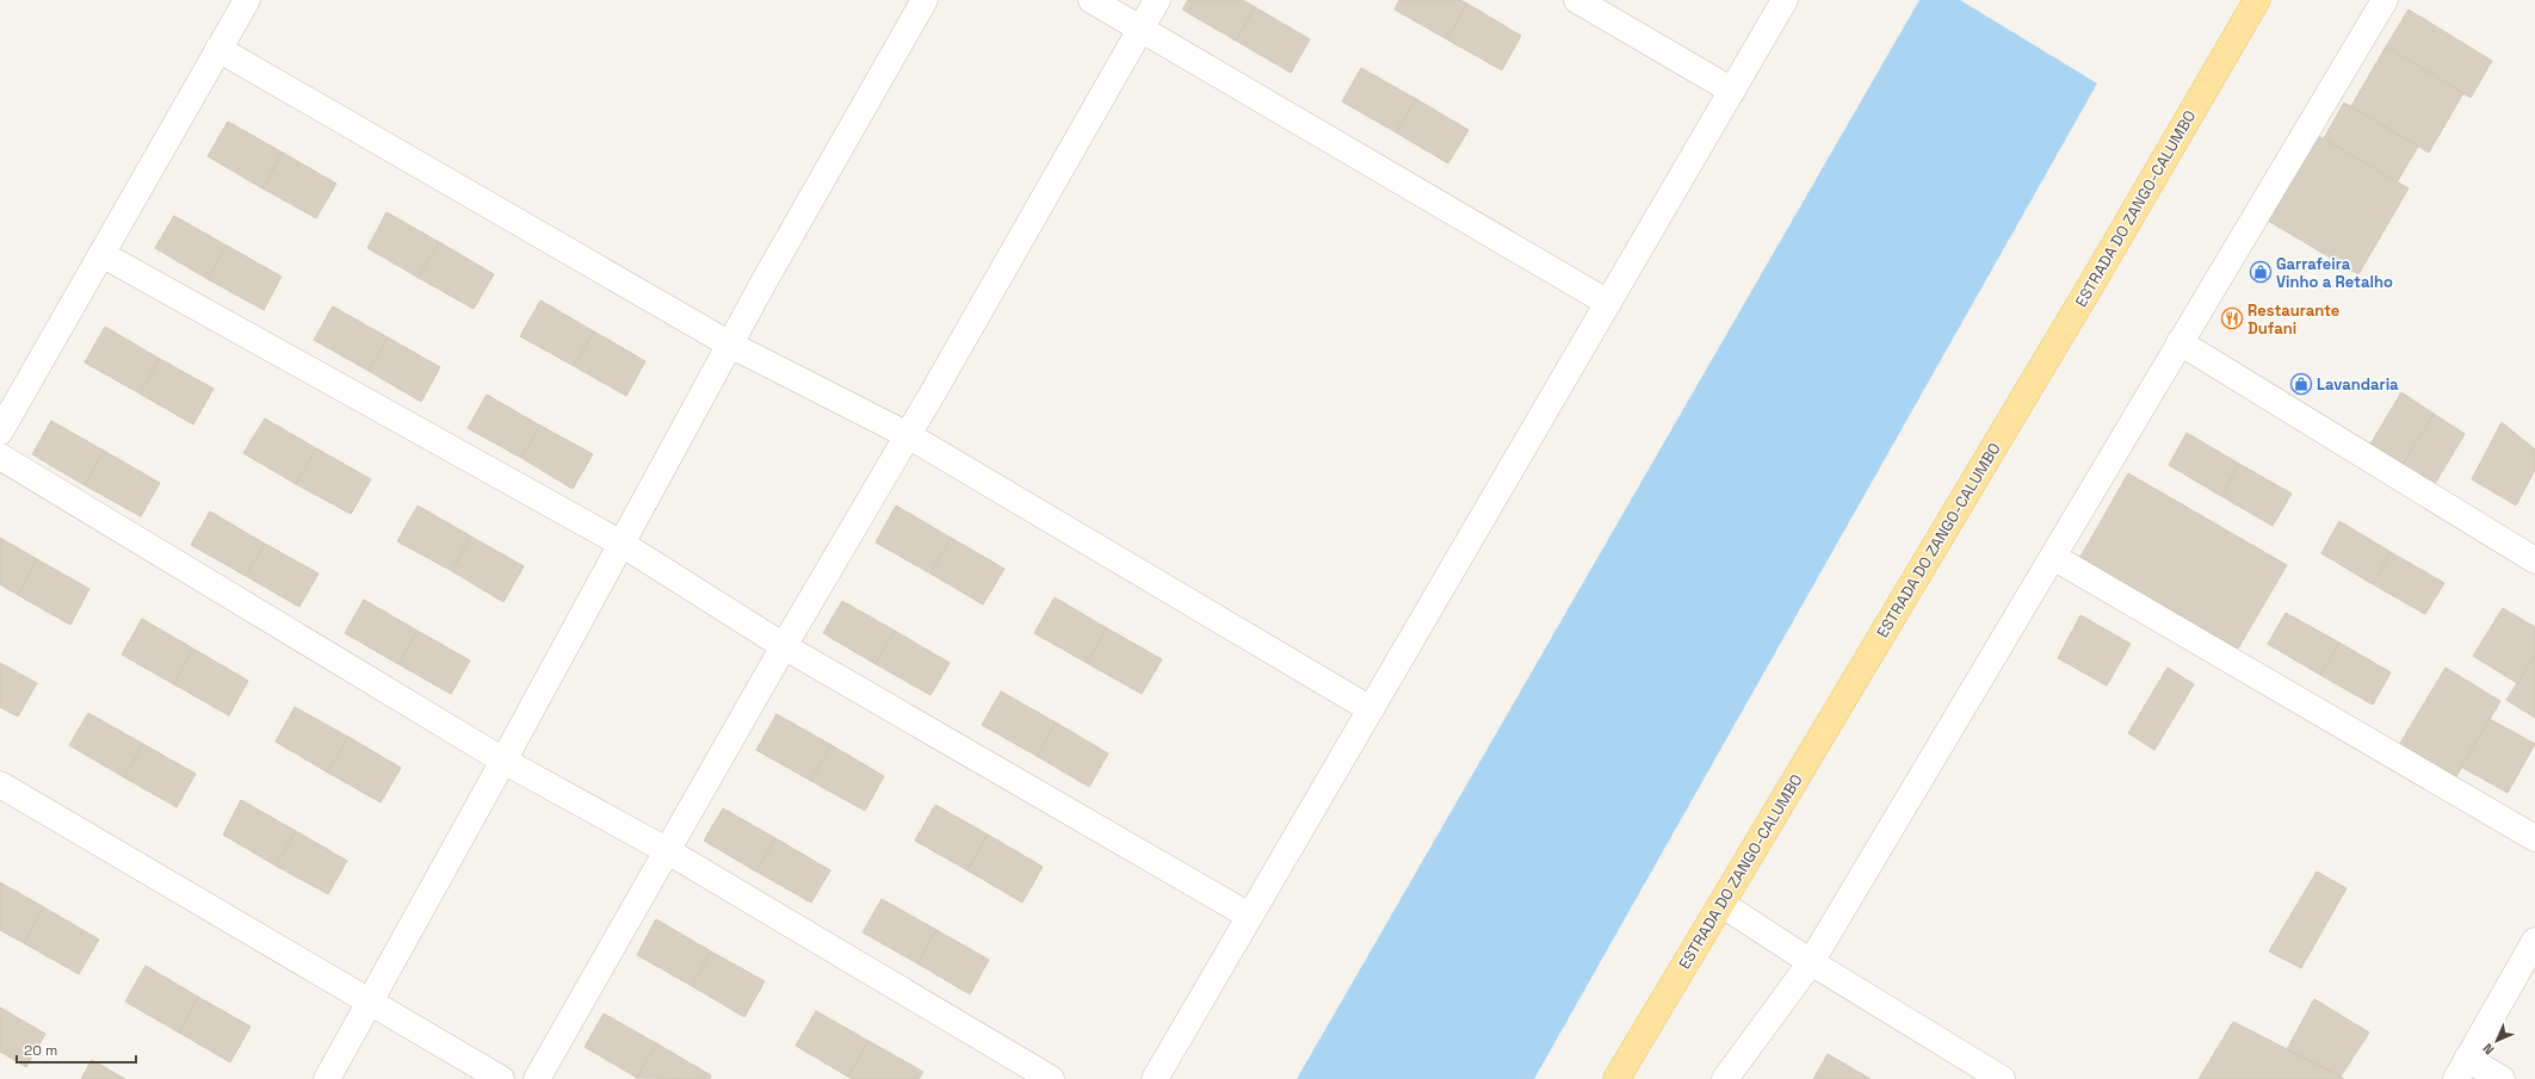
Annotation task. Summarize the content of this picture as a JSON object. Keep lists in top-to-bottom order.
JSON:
{
  "streets": {
    "main road": ["ESTRADA DO ZANGO-CALUMBO"]
  },
  "places": {
    "shop": ["Garrafeira Vinho a Retalho", "Lavandaria"],
    "restaurant": ["Restaurante Dufani"]
  },
  "scale_bar": "20 m",
  "north": "bottom left"
}
